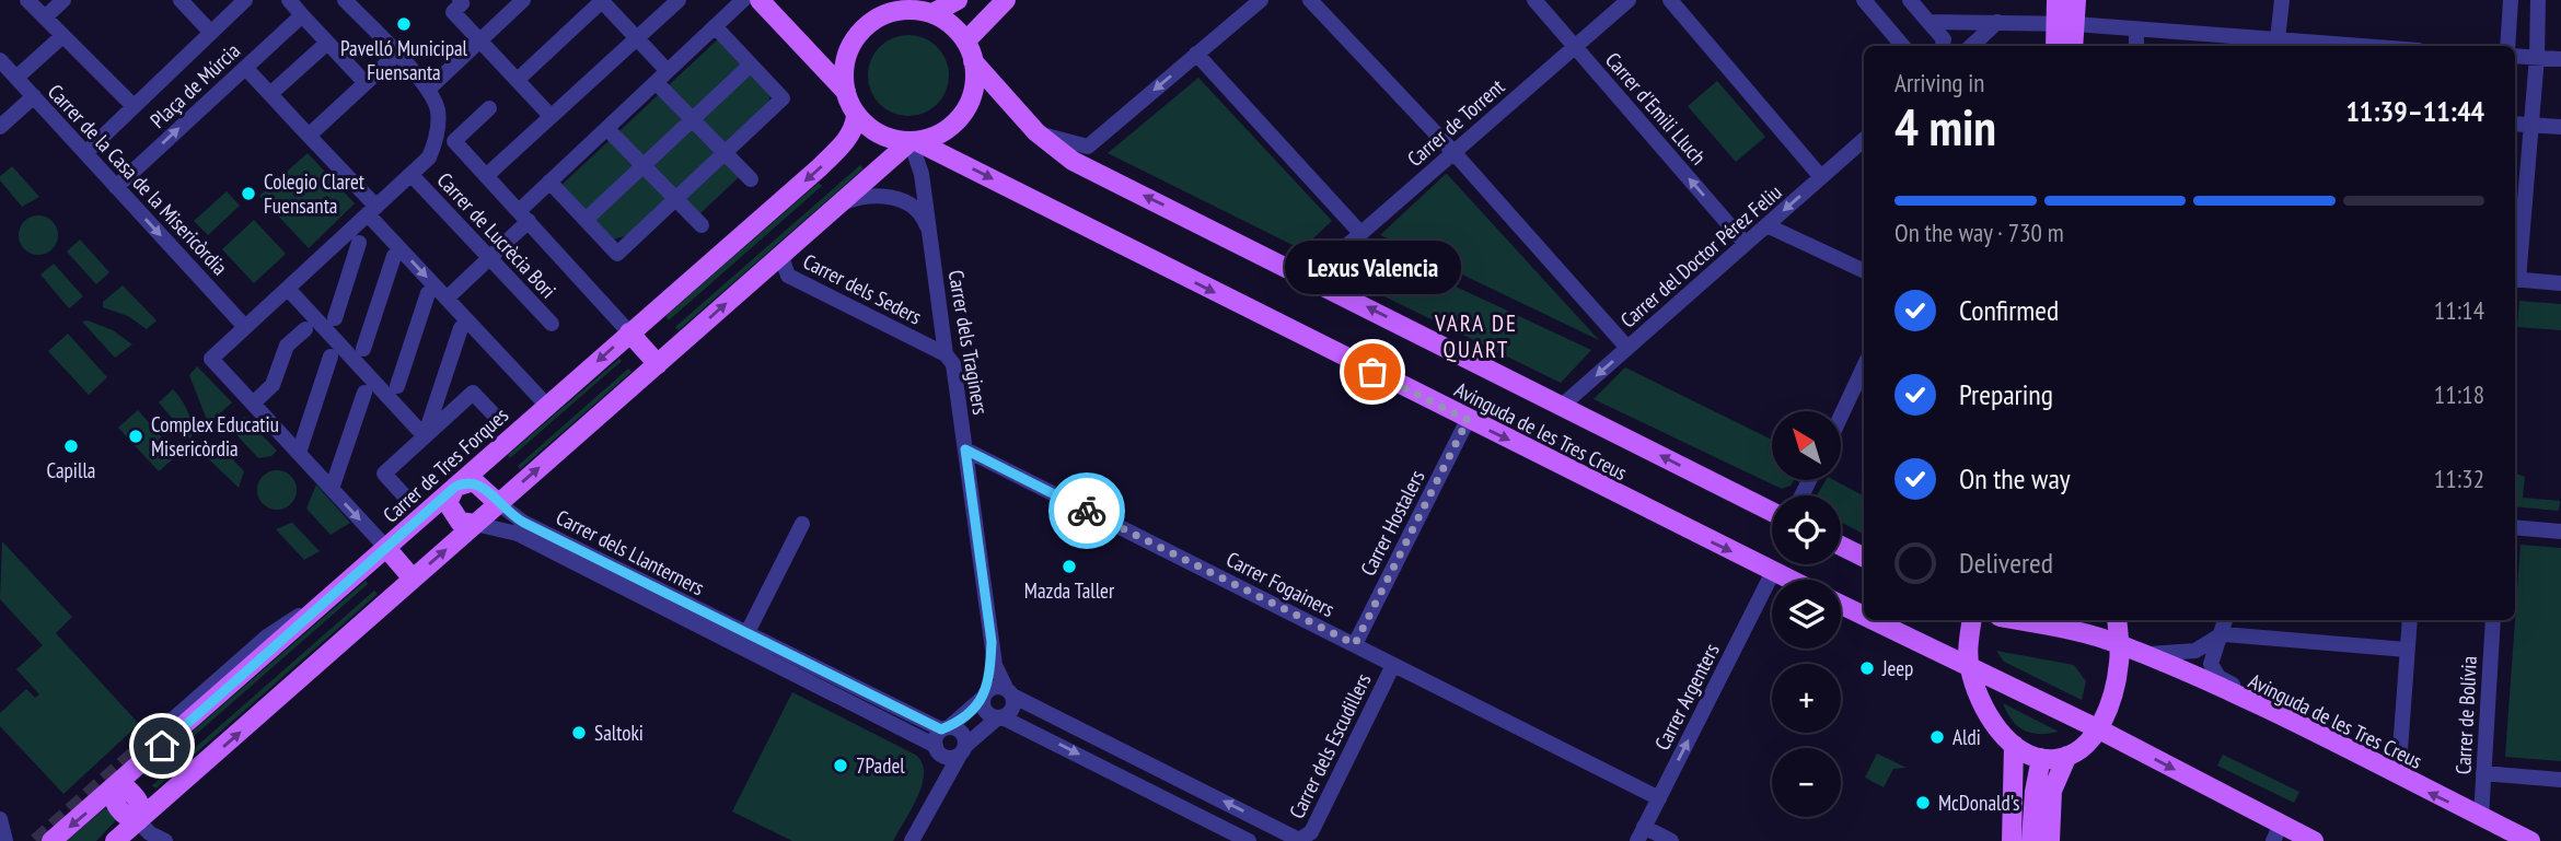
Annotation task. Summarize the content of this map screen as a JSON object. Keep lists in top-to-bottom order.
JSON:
{
  "streets": {
    "main road": ["Avinguda de les Tres Creus", "Carrer de Tres Forques"],
    "street": [
      "Plaça de Múrcia",
      "Carrer d'Emili Lluch",
      "Carrer de Torrent",
      "Carrer de la Casa de la Misericòrdia",
      "Carrer de Lucrècia Bori",
      "Carrer del Doctor Pérez Feliu",
      "Carrer dels Seders",
      "Carrer dels Traginers",
      "Carrer Hostalers",
      "Carrer dels Llanterners",
      "Carrer Fogainers",
      "Carrer Argenters",
      "Carrer de Bolívia",
      "Carrer dels Escudillers"
    ]
  },
  "crossings": [
    ["Plaça de Múrcia", "Carrer de la Casa de la Misericòrdia"],
    ["Plaça de Múrcia", "Carrer de Tres Forques"],
    ["Carrer d'Emili Lluch", "Carrer de Torrent"],
    ["Carrer d'Emili Lluch", "Carrer del Doctor Pérez Feliu"],
    ["Carrer de Torrent", "Avinguda de les Tres Creus"],
    ["Carrer del Doctor Pérez Feliu", "Avinguda de les Tres Creus"],
    ["Carrer dels Seders", "Carrer dels Traginers"],
    ["Carrer dels Traginers", "Avinguda de les Tres Creus"],
    ["Carrer dels Traginers", "Carrer de Tres Forques"],
    ["Carrer dels Traginers", "Carrer Fogainers"],
    ["Avinguda de les Tres Creus", "Carrer de Tres Forques"],
    ["Avinguda de les Tres Creus", "Carrer Hostalers"],
    ["Avinguda de les Tres Creus", "Carrer Argenters"],
    ["Avinguda de les Tres Creus", "Carrer de Bolívia"],
    ["Carrer de Tres Forques", "Carrer dels Llanterners"],
    ["Carrer Hostalers", "Carrer Fogainers"],
    ["Carrer Fogainers", "Carrer Argenters"],
    ["Carrer Fogainers", "Carrer dels Escudillers"]
  ],
  "one_way": ["Carrer de la Casa de la Misericòrdia", "Carrer del Doctor Pérez Feliu", "Carrer Argenters"],
  "districts": ["VARA DE QUART"],
  "places": [
    "Pavelló Municipal Fuensanta",
    "Colegio Claret Fuensanta",
    "Lexus Valencia",
    "Complex Educatiu Misericòrdia",
    "Capilla",
    "Mazda Taller",
    "Jeep",
    "Saltoki",
    "Aldi",
    "7Padel",
    "McDonald's"
  ],
  "north": "top left",
  "page": {
    "heading": ["4 min", "Arriving in", "11:39–11:44"],
    "bar": "On the way · 730 m",
    "bubble": "Lexus Valencia",
    "list": [
      ["Confirmed", "11:14"],
      ["Preparing", "11:18"],
      ["On the way", "11:32"],
      "Delivered"
    ],
    "map_buttons": ["+", "−"]
  }
}
